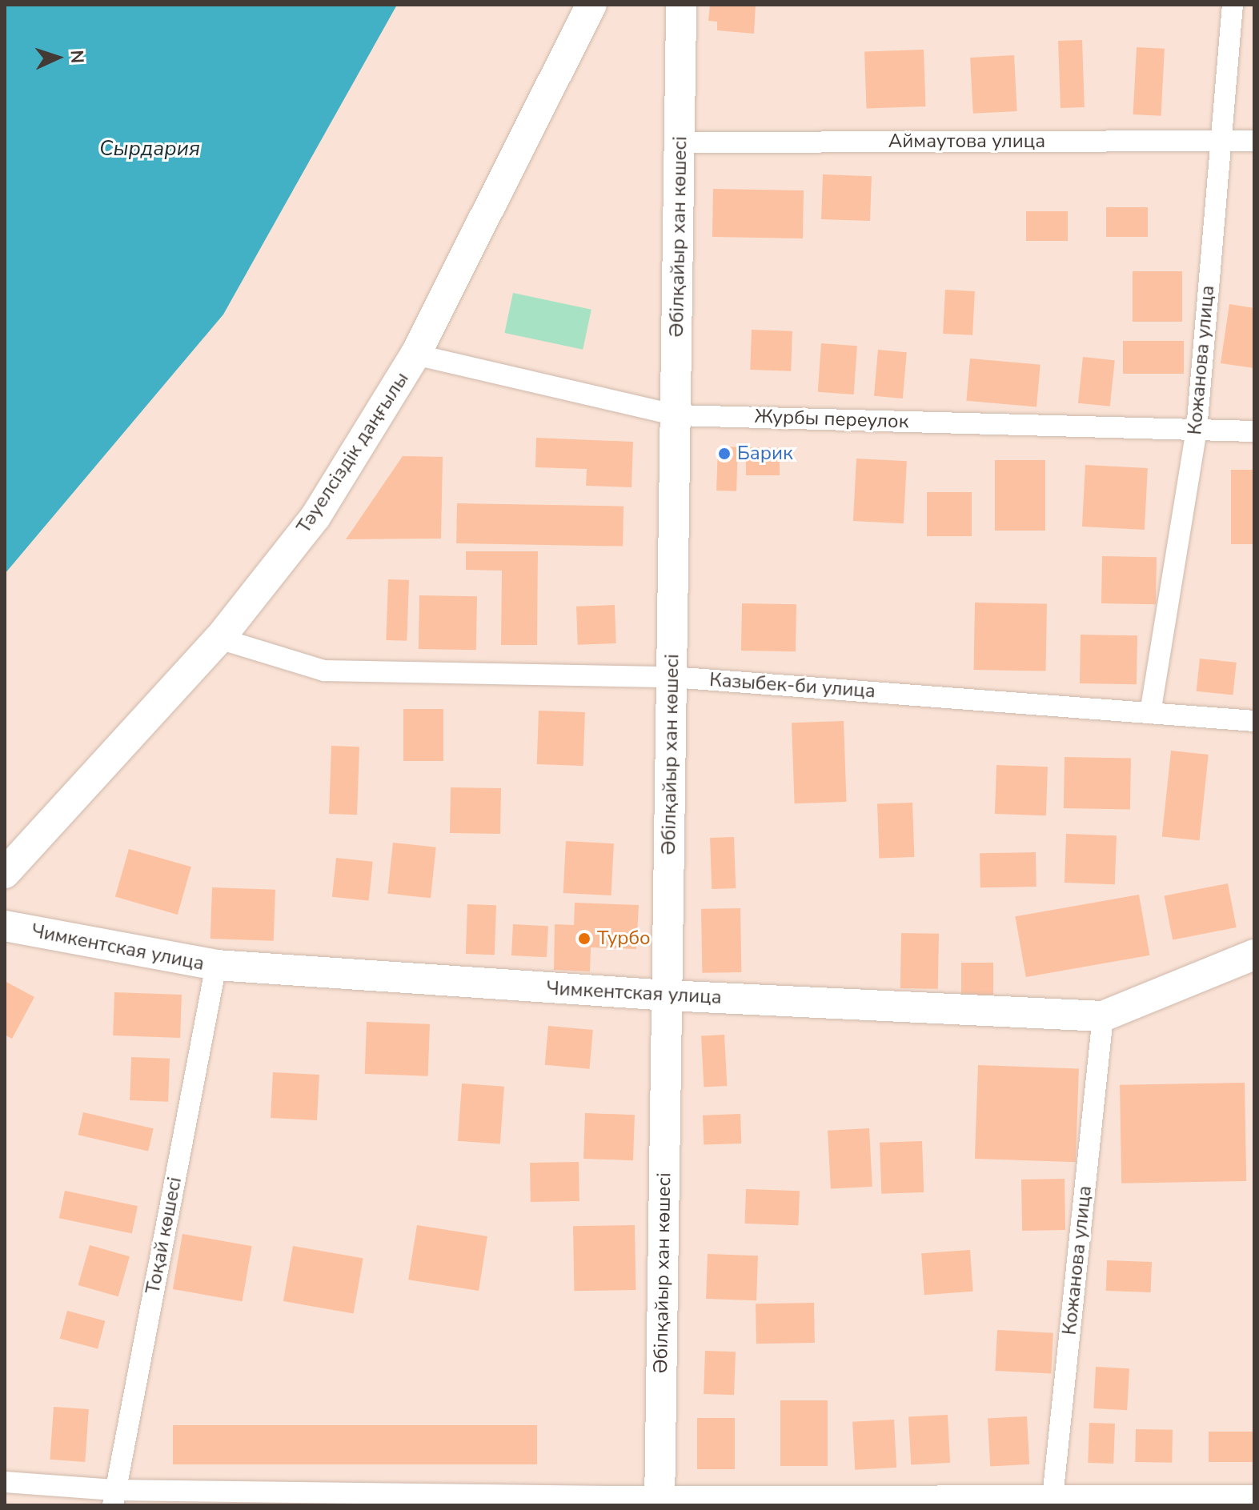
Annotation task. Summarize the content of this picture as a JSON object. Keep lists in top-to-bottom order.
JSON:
{
  "streets": {
    "street": [
      "Аймаутова улица",
      "Әбілқайыр хан көшесі",
      "Кожанова улица",
      "Журбы переулок",
      "Тәуелсіздік даңғылы",
      "Казыбек-би улица",
      "Чимкентская улица",
      "Тоқай көшесі"
    ]
  },
  "crossings": [
    ["Аймаутова улица", "Әбілқайыр хан көшесі"],
    ["Аймаутова улица", "Кожанова улица"],
    ["Әбілқайыр хан көшесі", "Журбы переулок"],
    ["Әбілқайыр хан көшесі", "Казыбек-би улица"],
    ["Әбілқайыр хан көшесі", "Чимкентская улица"],
    ["Кожанова улица", "Журбы переулок"],
    ["Кожанова улица", "Казыбек-би улица"],
    ["Кожанова улица", "Чимкентская улица"],
    ["Журбы переулок", "Тәуелсіздік даңғылы"],
    ["Тәуелсіздік даңғылы", "Казыбек-би улица"],
    ["Чимкентская улица", "Тоқай көшесі"]
  ],
  "water": ["Сырдария"],
  "places": ["Барик", "Турбо"],
  "north": "right"
}
